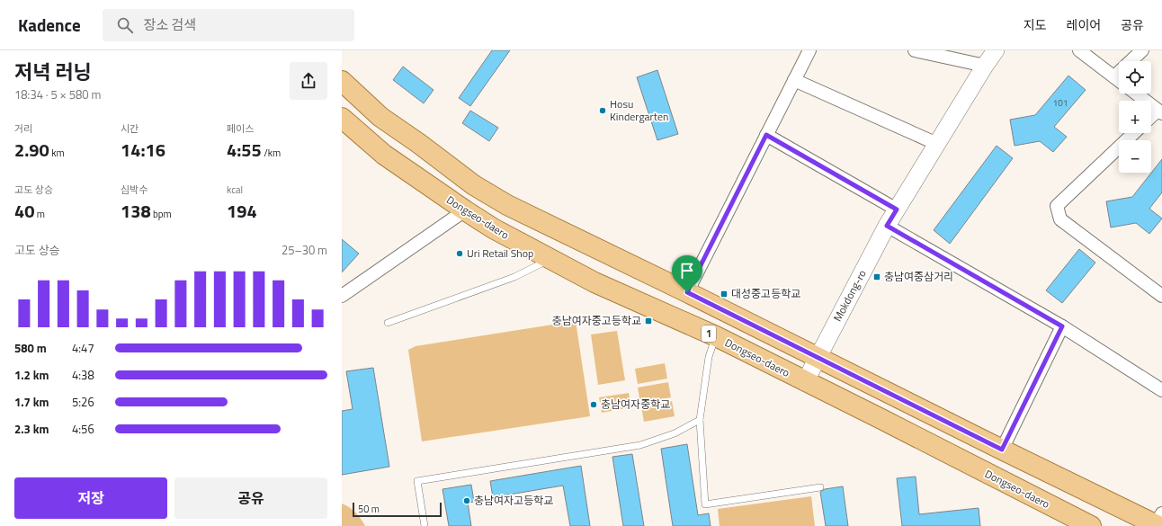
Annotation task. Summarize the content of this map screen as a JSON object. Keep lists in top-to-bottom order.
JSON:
{
  "streets": {
    "main road": ["Dongseo-daero", "Mokdong-ro", "1"]
  },
  "crossings": [
    ["Dongseo-daero", "Mokdong-ro"]
  ],
  "places": {
    "other": [
      "Hosu Kindergarten",
      "Uri Retail Shop",
      "충남여자중학교",
      "충남여자고등학교"
    ],
    "transit": ["충남여중삼거리", "대성중고등학교", "충남여자중고등학교"]
  },
  "house_numbers": ["101"],
  "scale_bar": "50 m",
  "page": {
    "header": "Kadence",
    "search": "장소 검색",
    "nav": ["지도", "레이어", "공유"],
    "heading": ["저녁 러닝", "18:34 · 5 × 580 m"],
    "map_buttons": ["+", "−"],
    "stats": [
      ["거리", "2.90 km"],
      ["시간", "14:16"],
      ["페이스", "4:55 /km"],
      ["고도 상승", "40 m"],
      ["심박수", "138 bpm"],
      ["kcal", "194"]
    ],
    "chart": ["고도 상승", "25–30 m"],
    "list": [
      {
        "name": "580 m",
        "note": "4:47"
      },
      {
        "name": "1.2 km",
        "note": "4:38"
      },
      {
        "name": "1.7 km",
        "note": "5:26"
      },
      {
        "name": "2.3 km",
        "note": "4:56"
      }
    ],
    "buttons": ["저장", "공유"],
    "scale": "50 m"
  }
}
